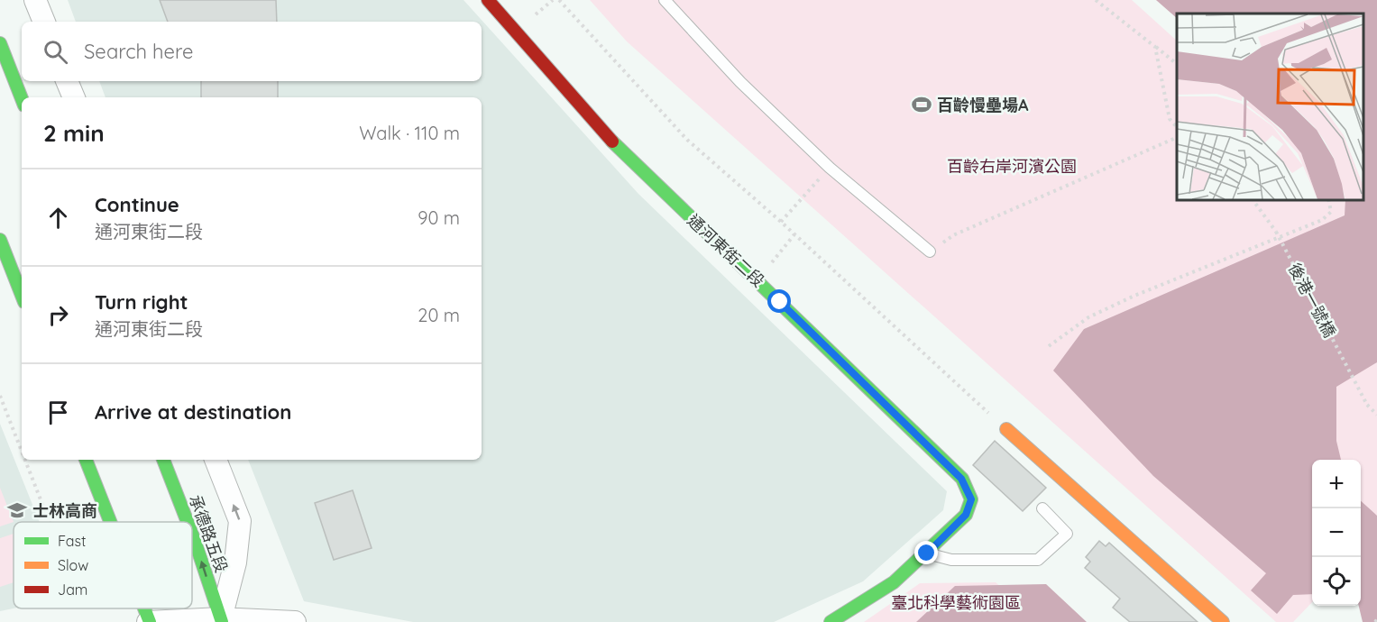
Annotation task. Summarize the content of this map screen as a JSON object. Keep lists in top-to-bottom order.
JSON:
{
  "streets": {
    "street": ["通河東街二段", "承德路五段"],
    "path": ["後港一號橋"]
  },
  "parks": ["百齡右岸河濱公園", "臺北科學藝術園區"],
  "places": {
    "sports": ["百齡慢壘場A"],
    "school or university": ["士林高商"]
  },
  "legend": ["Fast", "Slow", "Jam"],
  "page": {
    "search": "Search here",
    "heading": ["2 min", "Walk · 110 m"],
    "list": [
      ["Continue", "通河東街二段", "90 m"],
      ["Turn right", "通河東街二段", "20 m"],
      "Arrive at destination"
    ],
    "map_buttons": ["+", "−"]
  }
}
